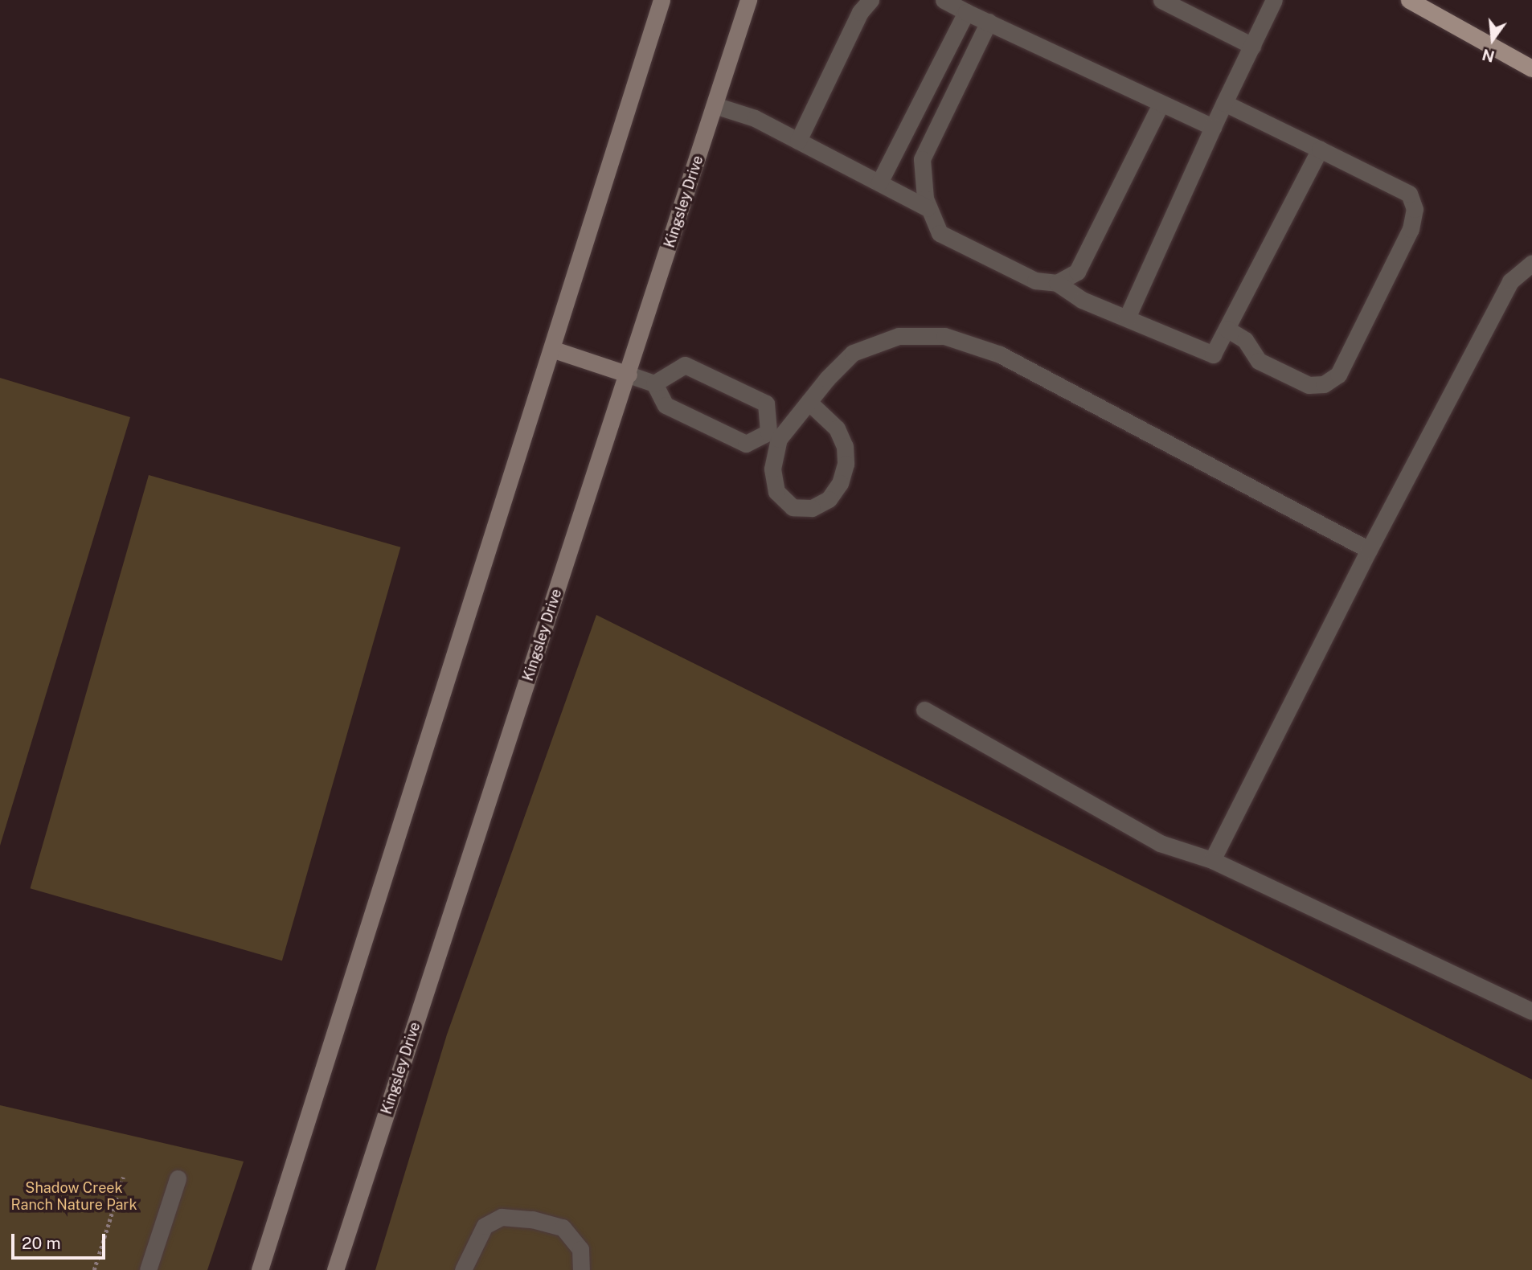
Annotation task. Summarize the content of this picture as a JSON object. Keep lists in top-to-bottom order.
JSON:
{
  "streets": {
    "street": ["Kingsley Drive"]
  },
  "parks": ["Shadow Creek Ranch Nature Park"],
  "scale_bar": "20 m",
  "north": "bottom"
}
